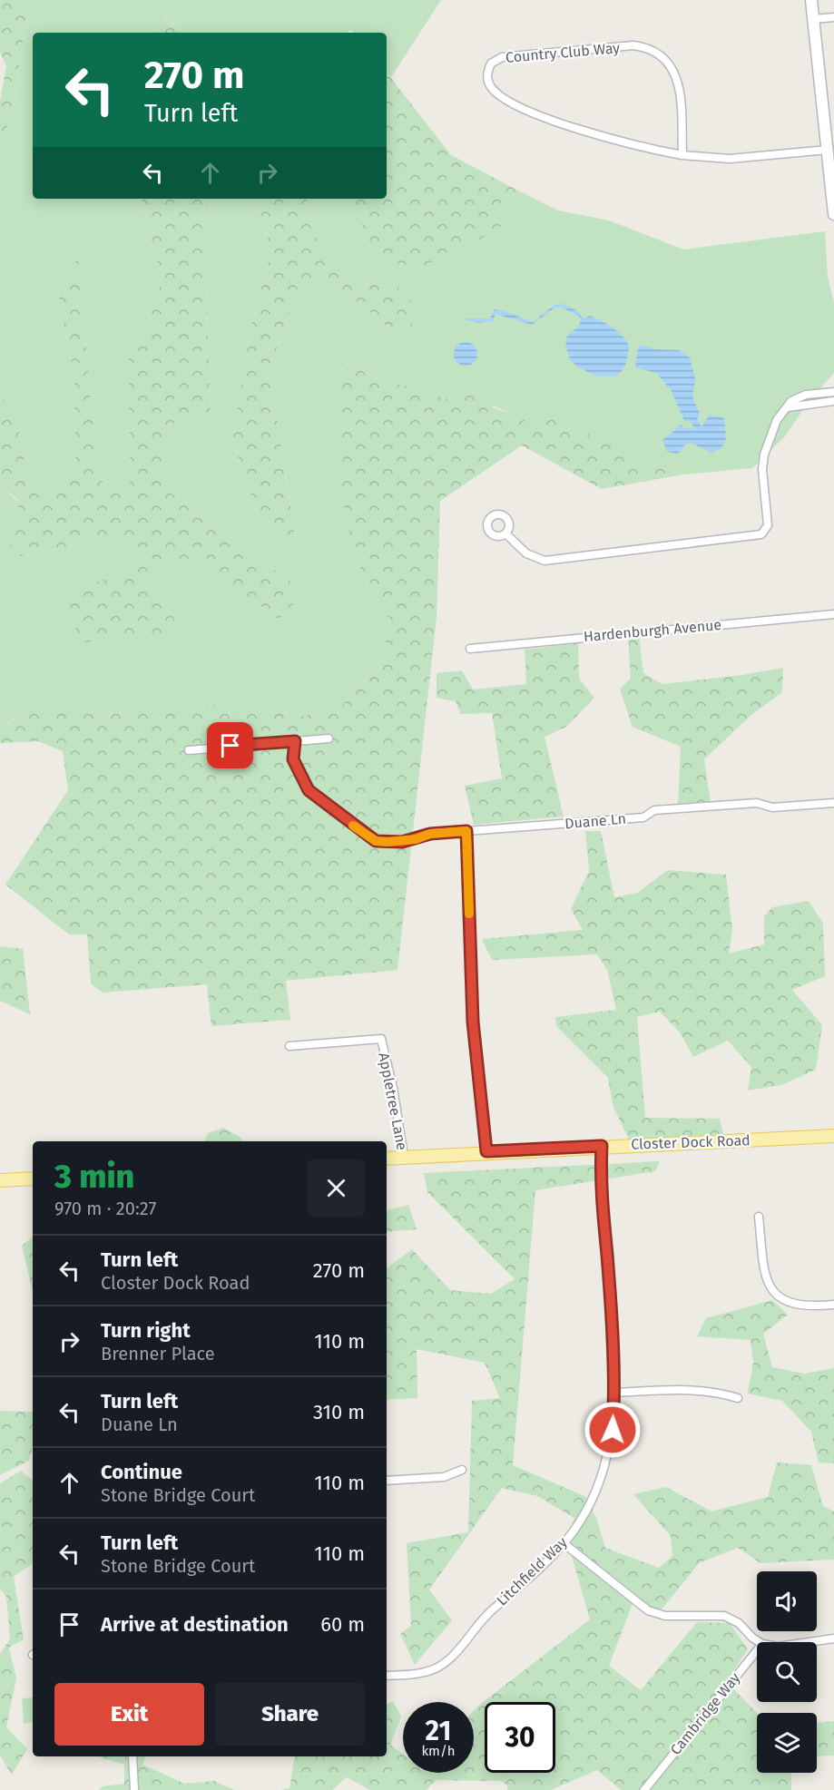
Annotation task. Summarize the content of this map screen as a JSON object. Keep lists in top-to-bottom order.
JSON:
{
  "streets": {
    "main road": ["Closter Dock Road"],
    "street": [
      "Country Club Way",
      "Hardenburgh Avenue",
      "Duane Ln",
      "Appletree Lane",
      "Litchfield Way",
      "Cambridge Way"
    ]
  },
  "crossings": [
    ["Appletree Lane", "Closter Dock Road"],
    ["Closter Dock Road", "Litchfield Way"]
  ],
  "page": {
    "turn": ["270 m", "Turn left"],
    "heading": ["3 min", "970 m · 20:27"],
    "list": [
      {
        "name": "Turn left",
        "note": "Closter Dock Road",
        "value": "270 m"
      },
      {
        "name": "Turn right",
        "note": "Brenner Place",
        "value": "110 m"
      },
      {
        "name": "Turn left",
        "note": "Duane Ln",
        "value": "310 m"
      },
      {
        "name": "Continue",
        "note": "Stone Bridge Court",
        "value": "110 m"
      },
      {
        "name": "Turn left",
        "note": "Stone Bridge Court",
        "value": "110 m"
      },
      {
        "name": "Arrive at destination",
        "value": "60 m"
      }
    ],
    "buttons": ["Exit", "Share"],
    "speed": "21 km/h",
    "limit": "30"
  }
}
